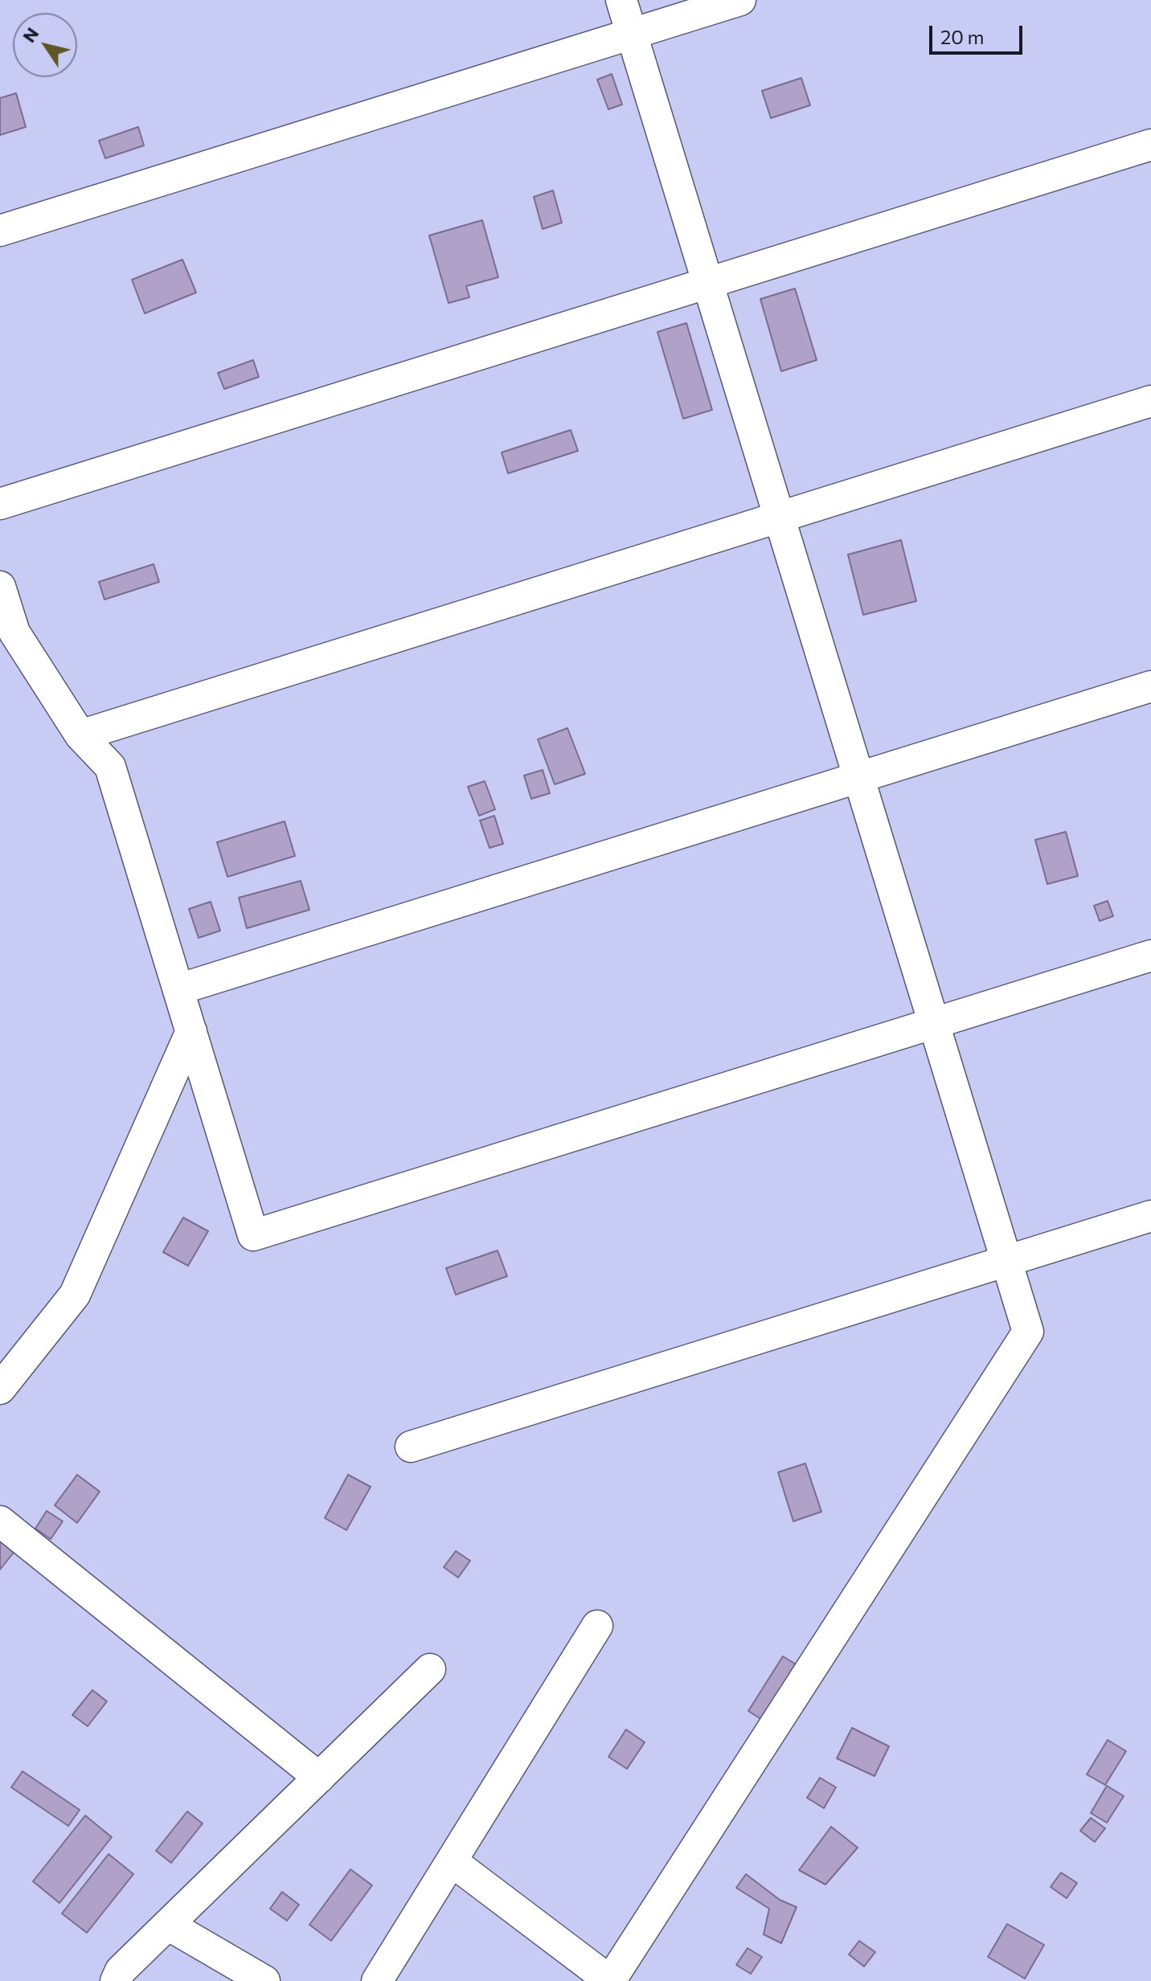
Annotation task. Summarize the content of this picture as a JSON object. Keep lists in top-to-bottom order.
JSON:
{
  "scale_bar": "20 m",
  "north": "top left"
}
